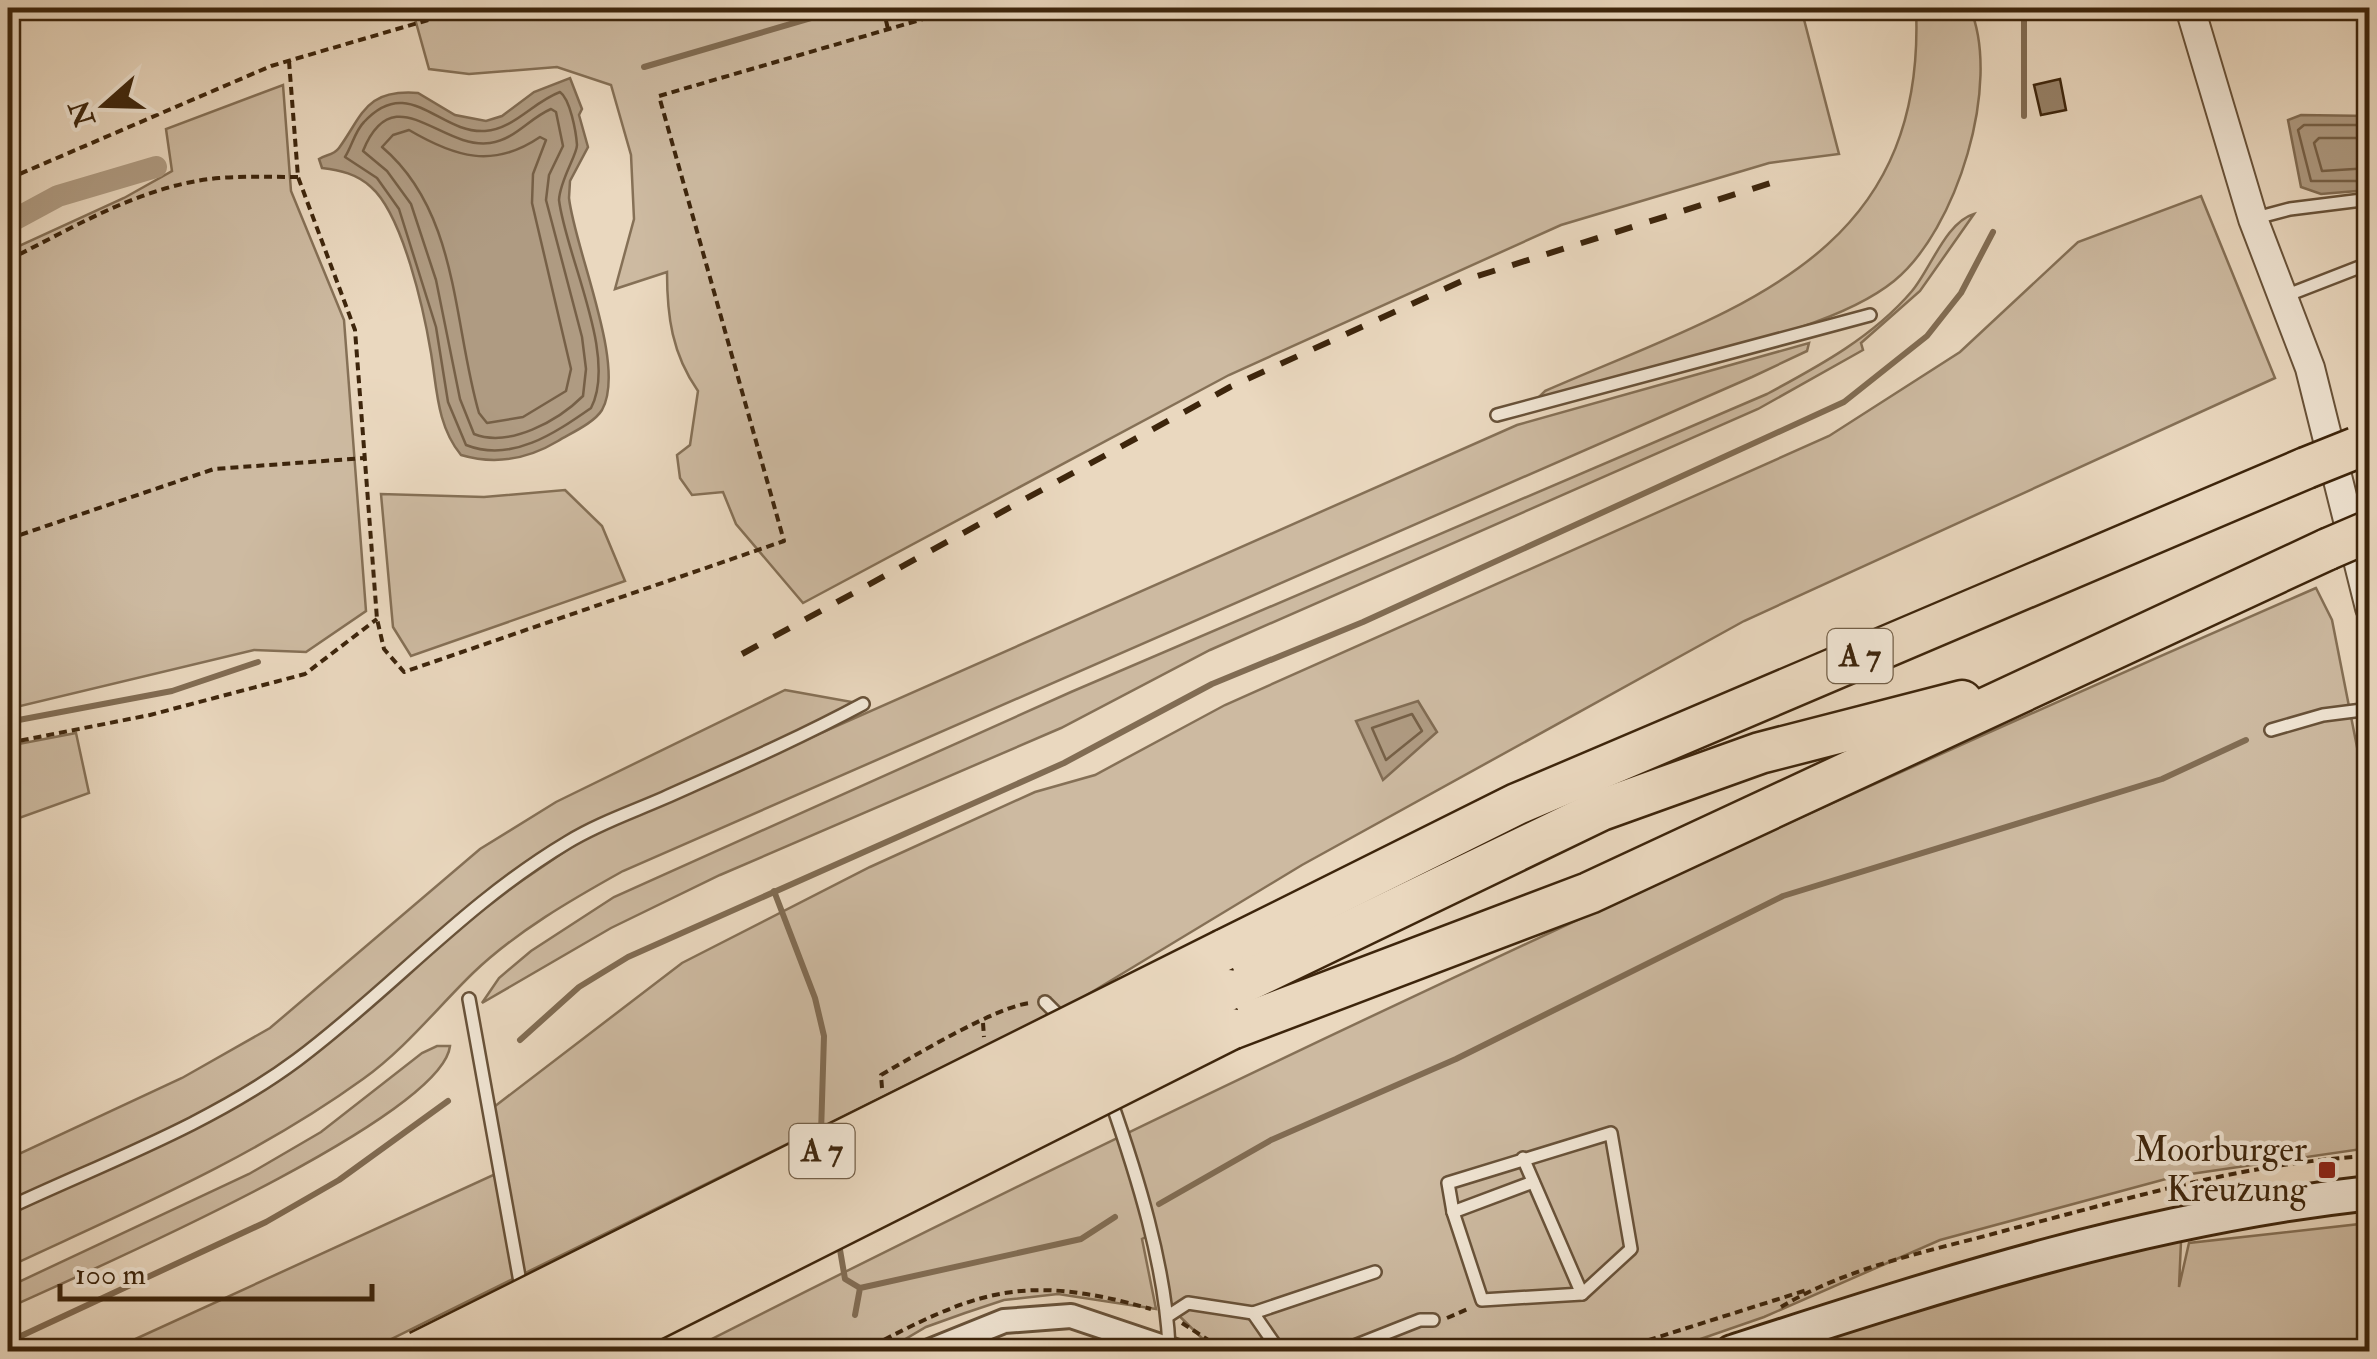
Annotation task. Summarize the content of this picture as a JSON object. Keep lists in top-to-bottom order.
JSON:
{
  "streets": {
    "highway": ["A 7"]
  },
  "places": {
    "transit": ["Moorburger Kreuzung"]
  },
  "scale_bar": "100 m",
  "north": "left"
}
